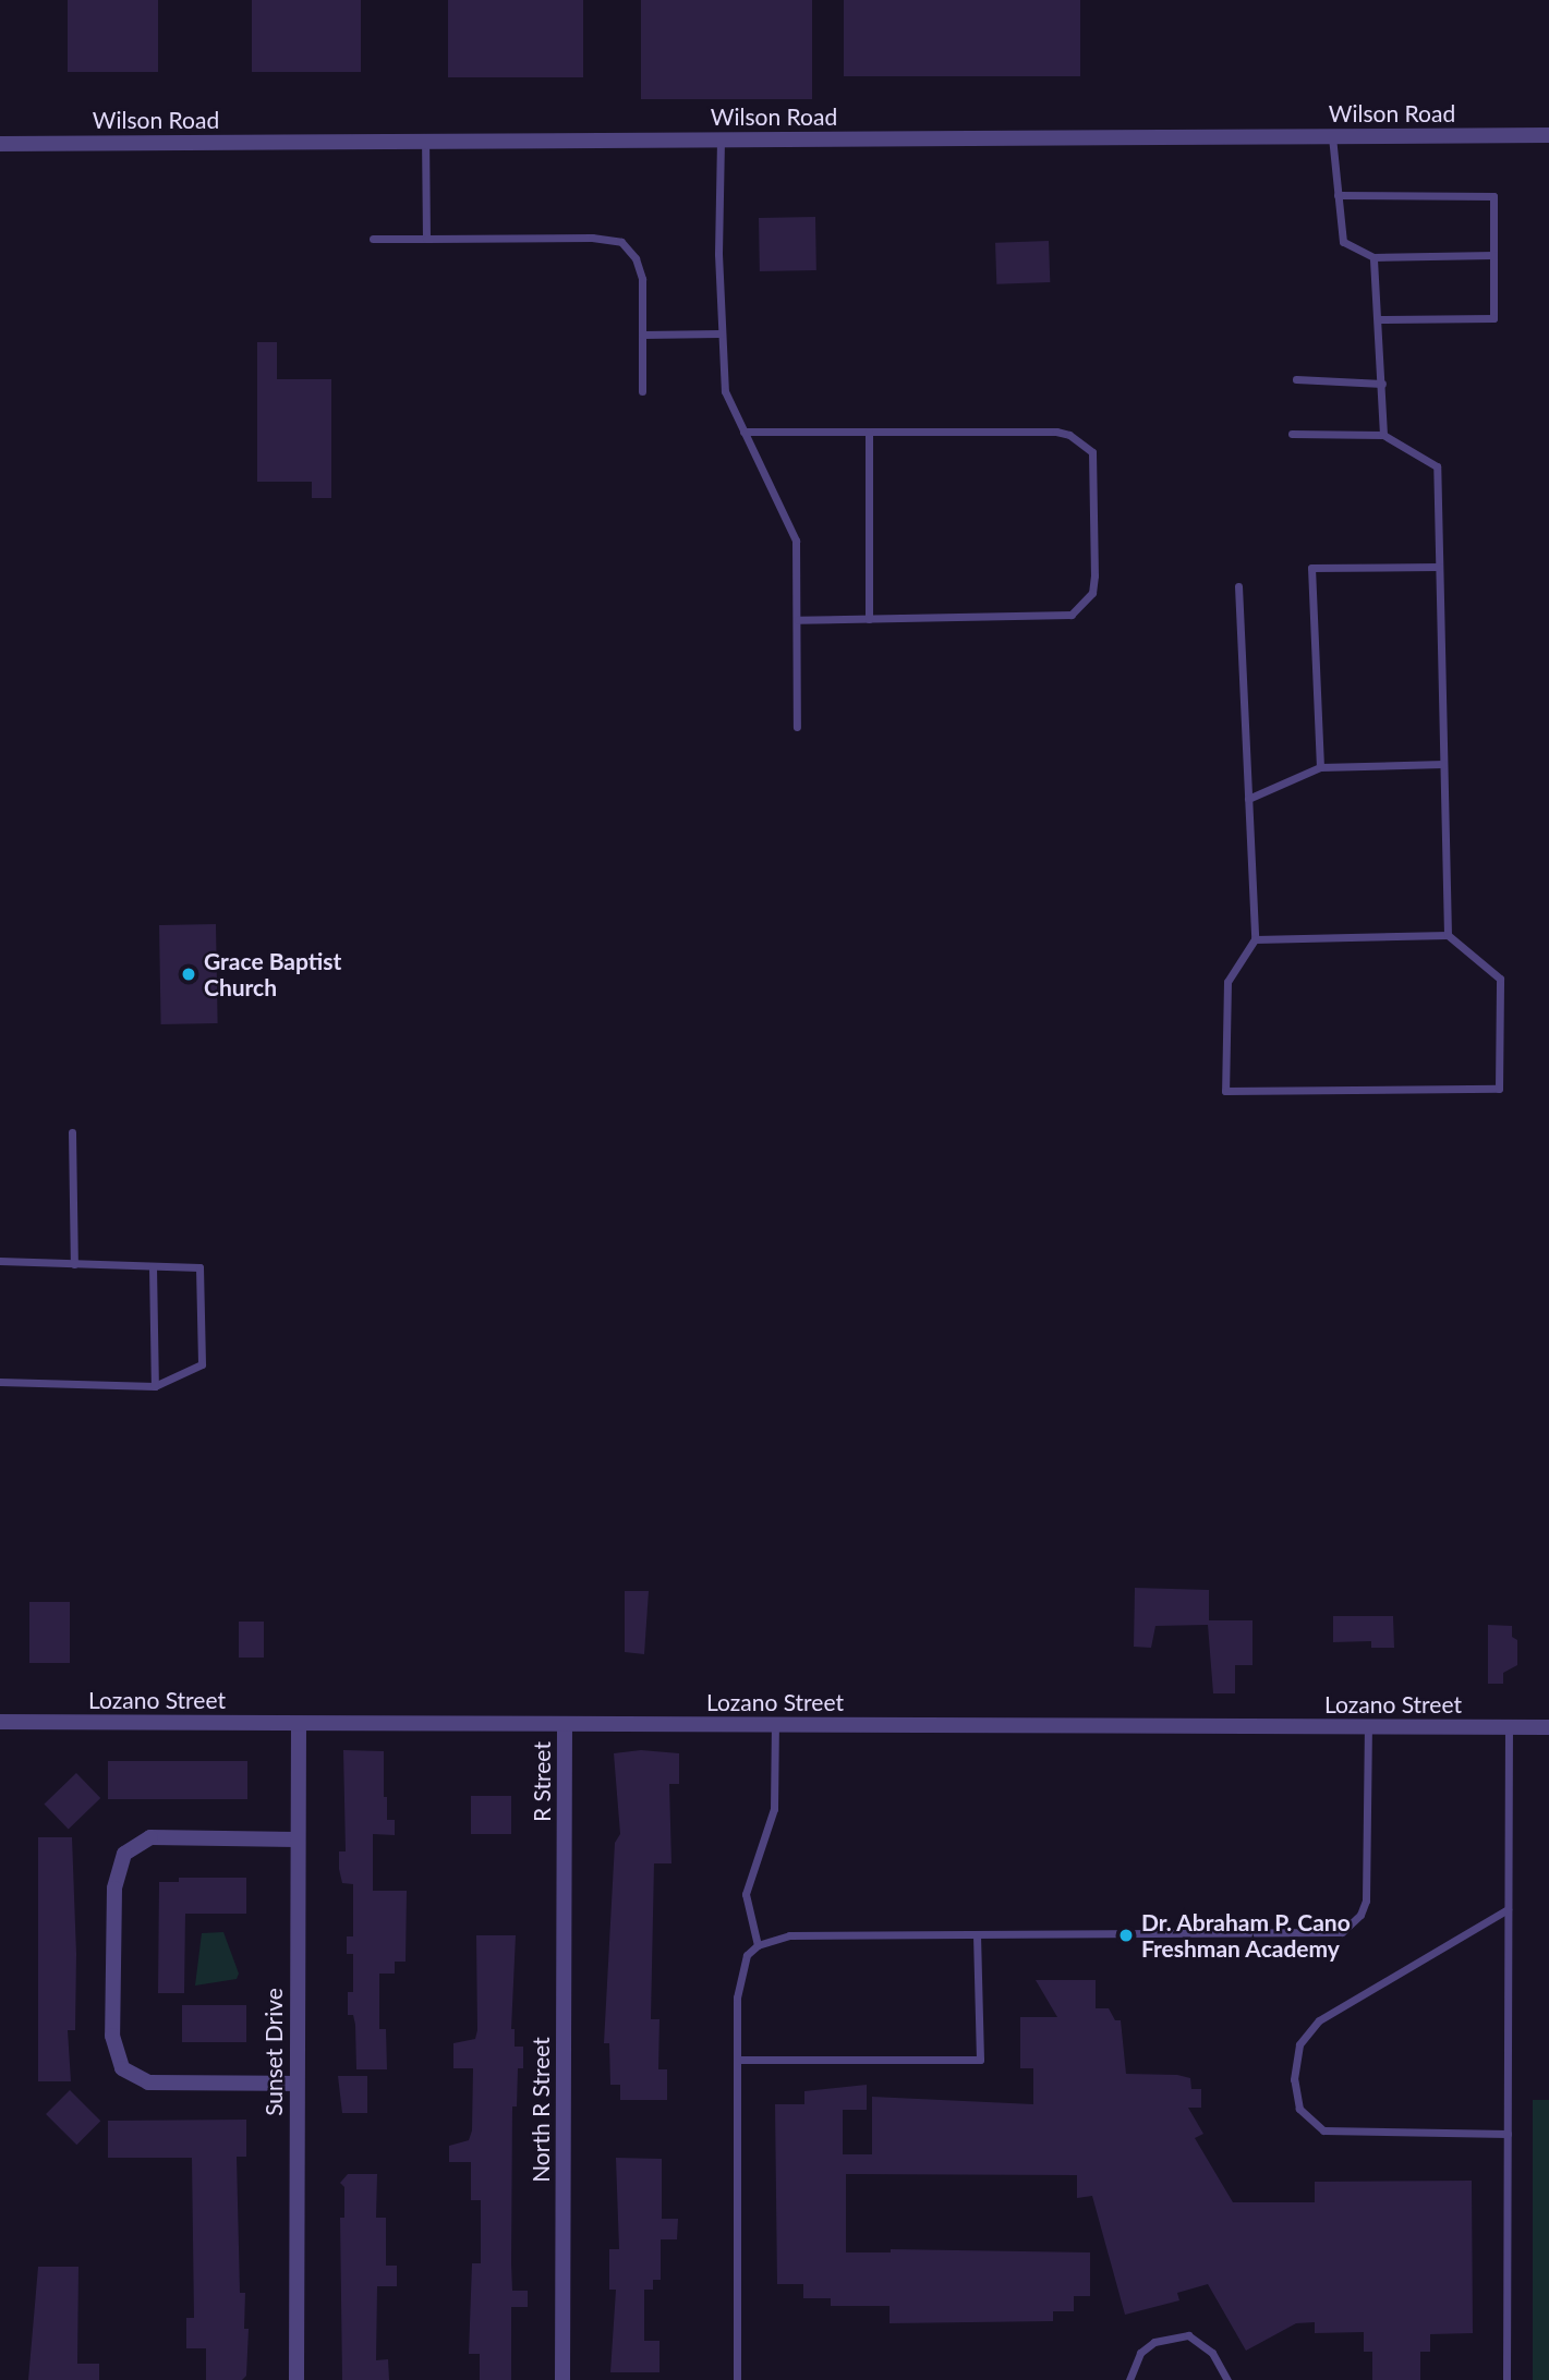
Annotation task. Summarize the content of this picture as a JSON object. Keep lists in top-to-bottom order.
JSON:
{
  "streets": {
    "street": [
      "Wilson Road",
      "Lozano Street",
      "R Street",
      "Sunset Drive",
      "North R Street"
    ]
  },
  "crossings": [
    ["Lozano Street", "R Street"],
    ["Lozano Street", "Sunset Drive"],
    ["R Street", "North R Street"]
  ],
  "places": ["Grace Baptist Church", "Dr. Abraham P. Cano Freshman Academy"]
}
